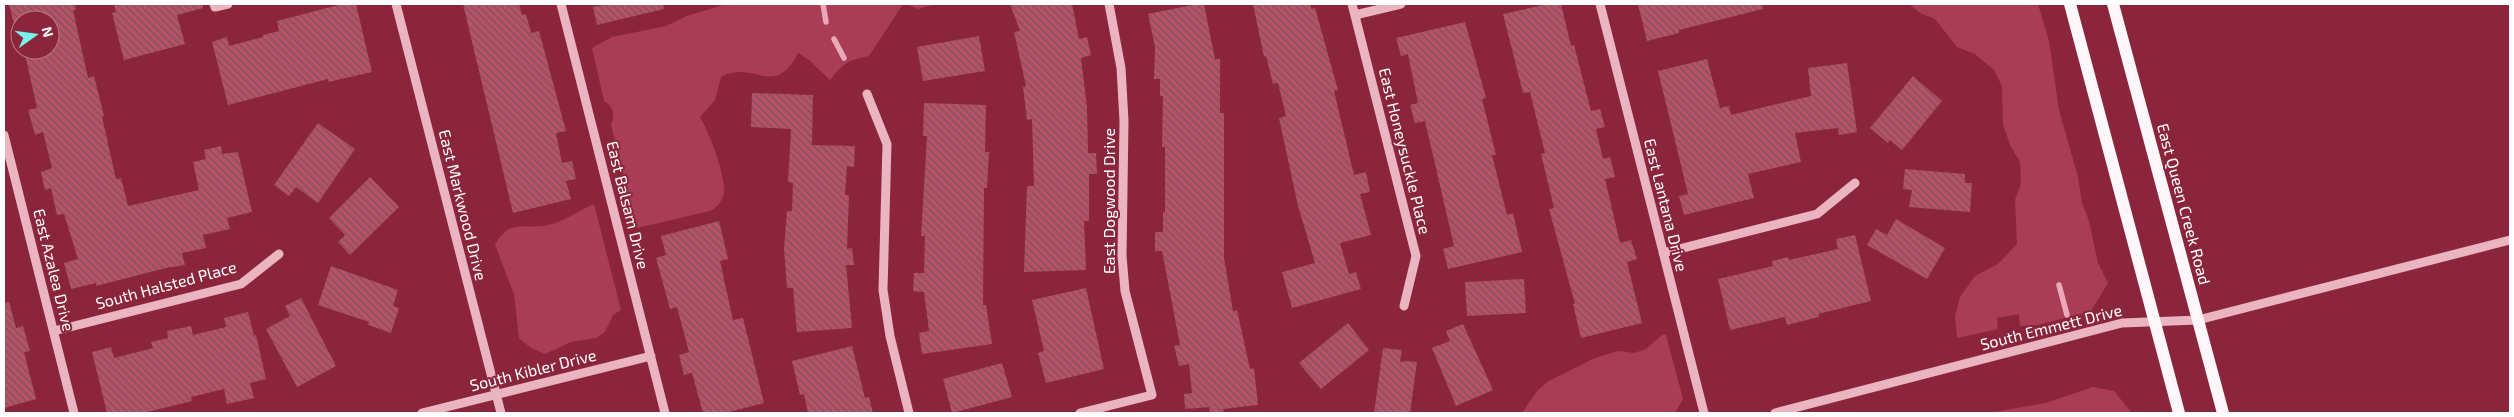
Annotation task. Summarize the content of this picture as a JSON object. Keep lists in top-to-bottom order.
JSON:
{
  "streets": {
    "main road": ["East Queen Creek Road"],
    "street": [
      "East Honeysuckle Place",
      "East Dogwood Drive",
      "East Markwood Drive",
      "East Balsam Drive",
      "East Lantana Drive",
      "East Azalea Drive",
      "South Halsted Place",
      "South Emmett Drive",
      "South Kibler Drive"
    ]
  },
  "crossings": [
    ["East Queen Creek Road", "South Emmett Drive"],
    ["East Markwood Drive", "South Kibler Drive"],
    ["East Balsam Drive", "South Kibler Drive"],
    ["East Azalea Drive", "South Halsted Place"]
  ],
  "north": "right"
}
